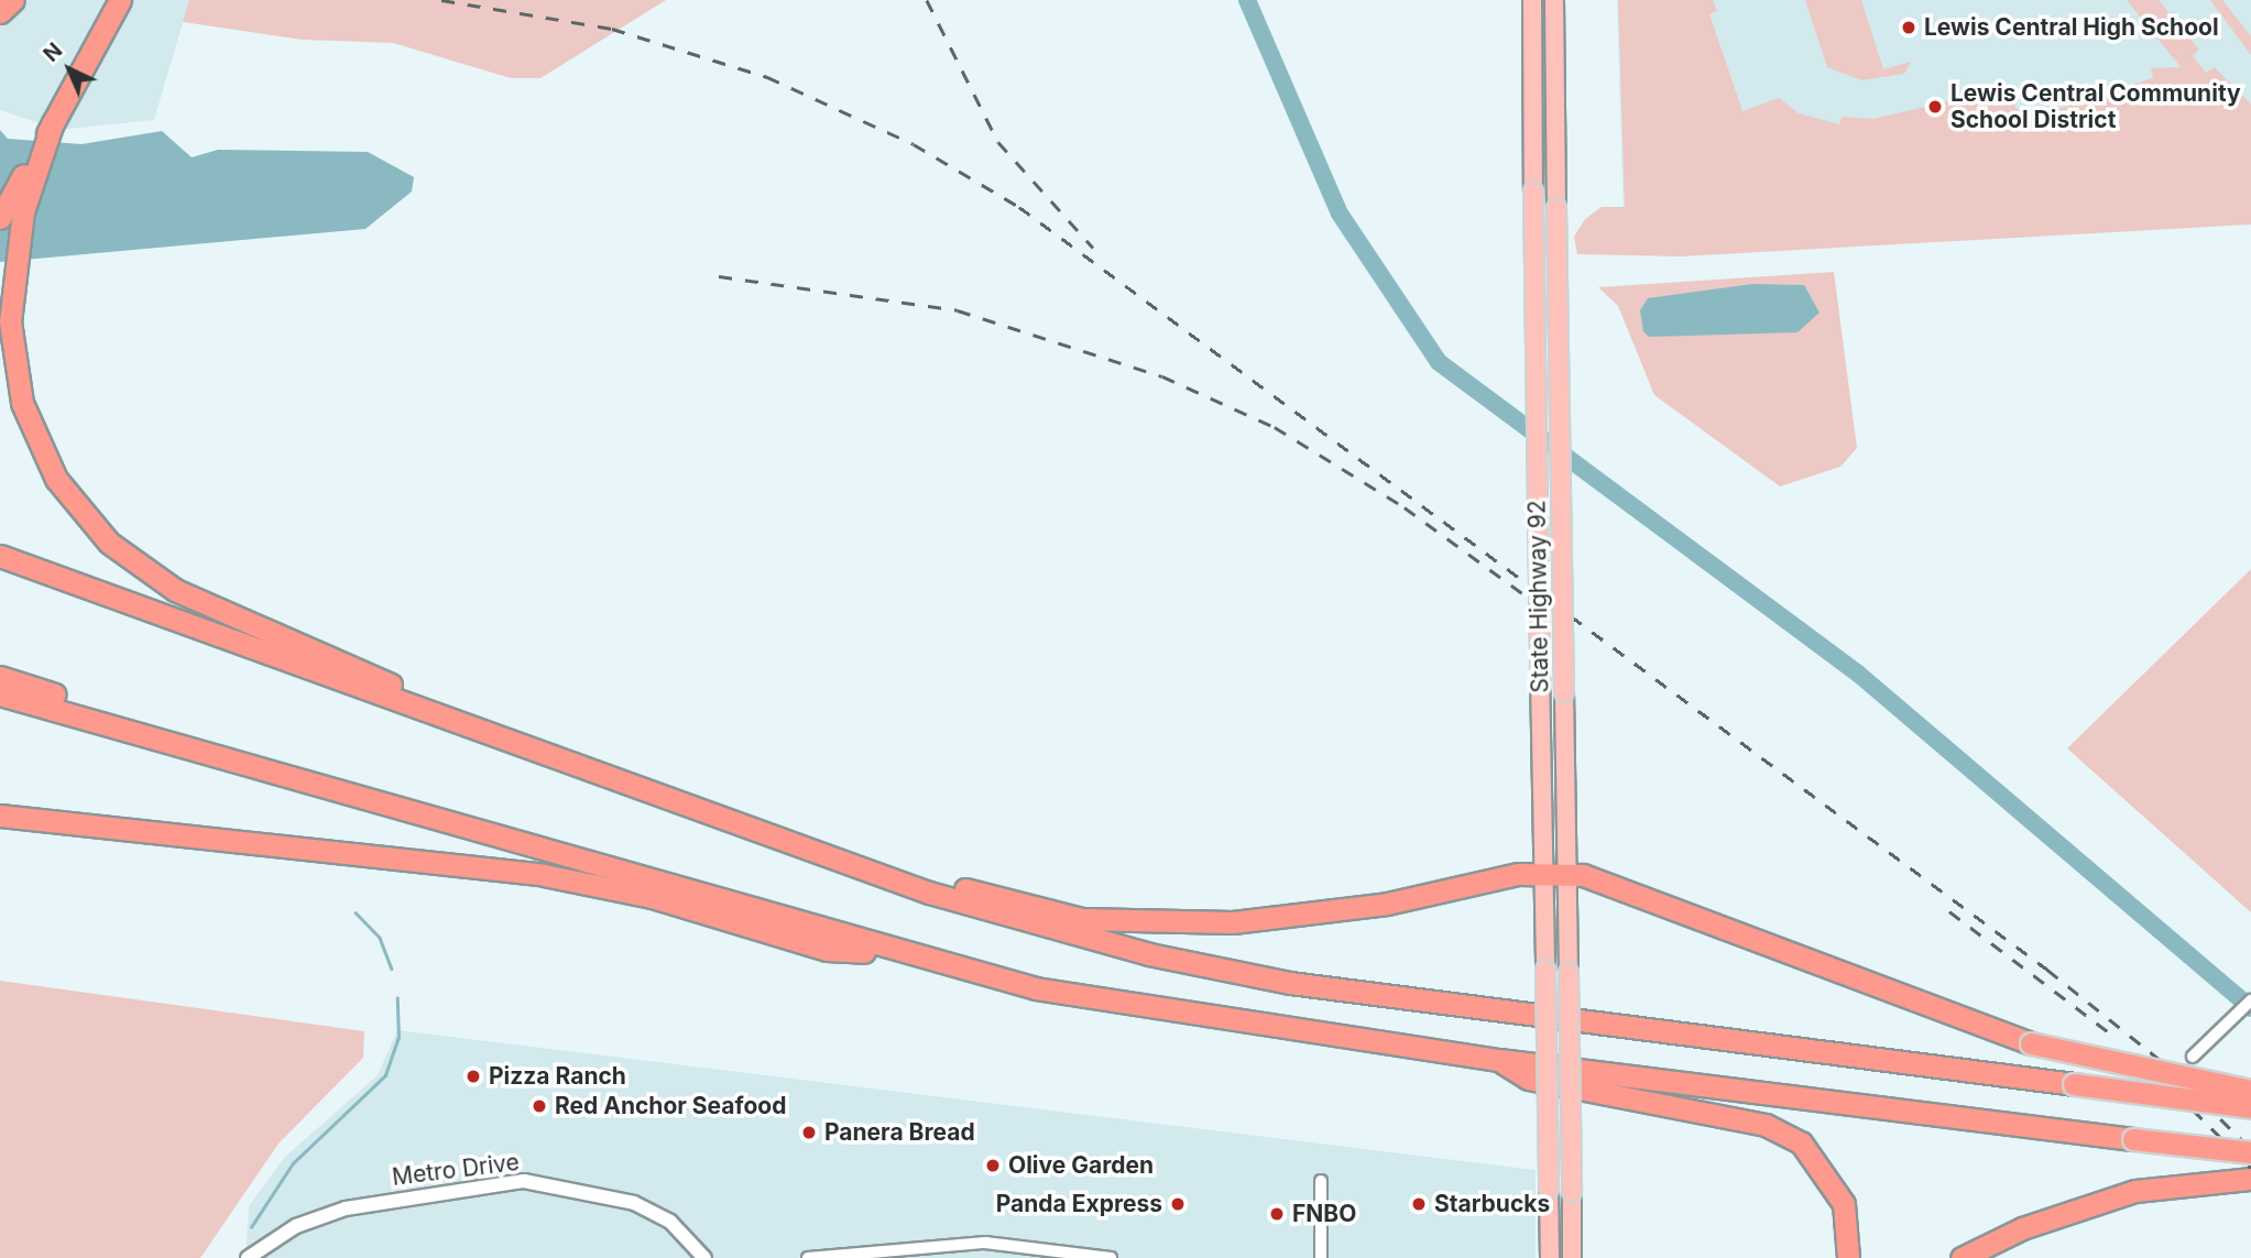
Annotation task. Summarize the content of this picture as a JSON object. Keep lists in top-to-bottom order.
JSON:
{
  "streets": {
    "main road": ["State Highway 92"],
    "street": ["Metro Drive"]
  },
  "places": [
    "Lewis Central High School",
    "Lewis Central Community School District",
    "Pizza Ranch",
    "Red Anchor Seafood",
    "Panera Bread",
    "Olive Garden",
    "Panda Express",
    "Starbucks",
    "FNBO"
  ],
  "north": "top left"
}
